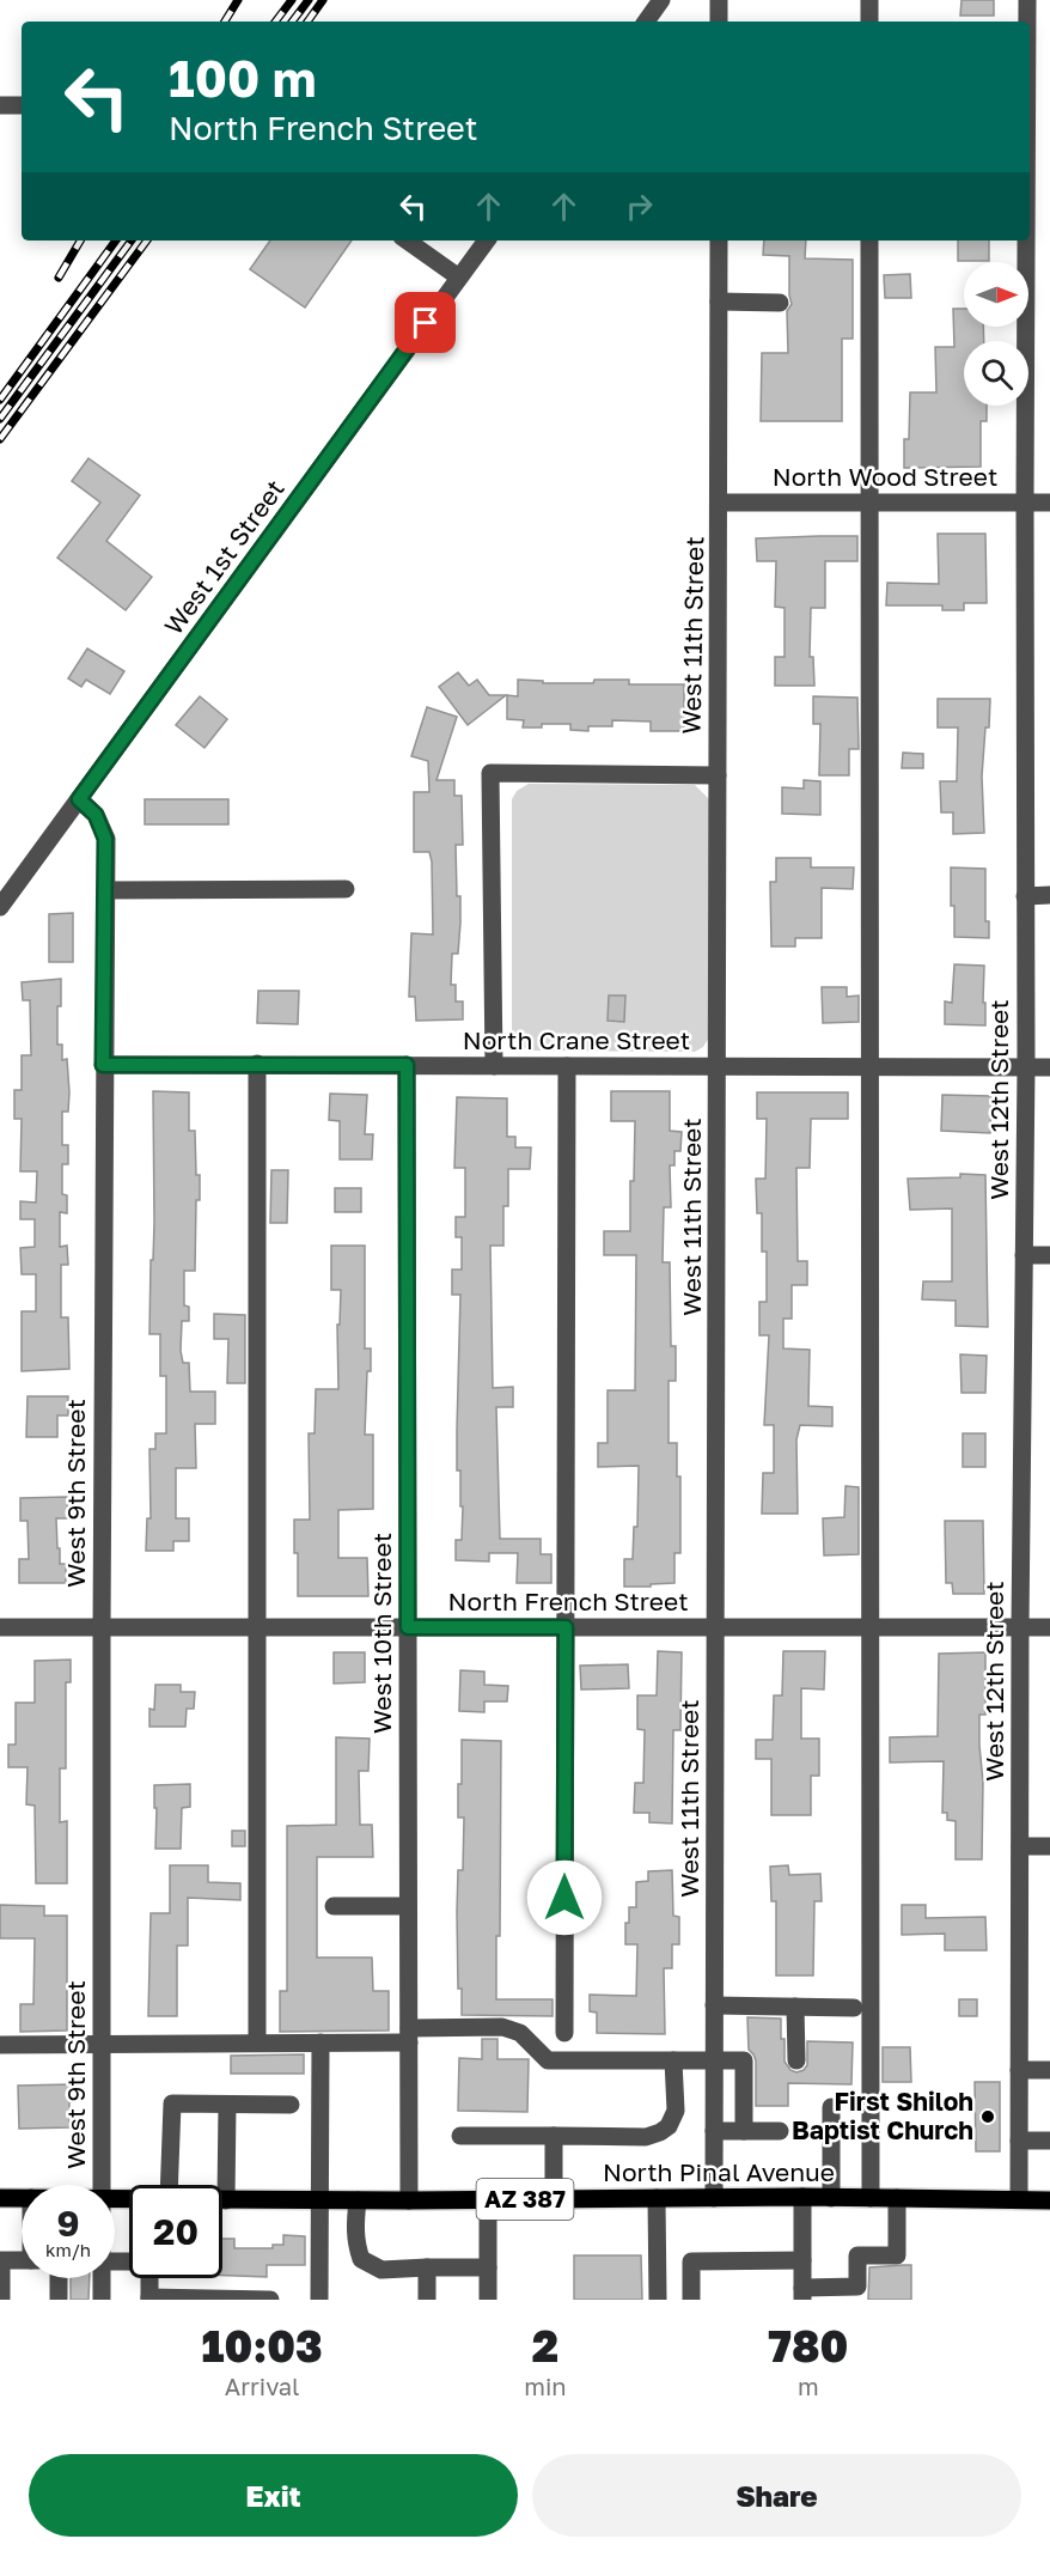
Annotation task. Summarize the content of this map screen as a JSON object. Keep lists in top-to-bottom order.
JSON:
{
  "streets": {
    "main road": ["North Pinal Avenue", "AZ 387"],
    "street": [
      "North Wood Street",
      "West 1st Street",
      "West 11th Street",
      "North Crane Street",
      "West 12th Street",
      "West 9th Street",
      "North French Street",
      "West 10th Street"
    ]
  },
  "crossings": [
    ["North Wood Street", "West 11th Street"],
    ["North Wood Street", "West 12th Street"],
    ["West 1st Street", "West 9th Street"],
    ["West 11th Street", "North Crane Street"],
    ["West 11th Street", "North French Street"],
    ["West 11th Street", "North Pinal Avenue"],
    ["North Crane Street", "West 12th Street"],
    ["North Crane Street", "West 9th Street"],
    ["North Crane Street", "West 10th Street"],
    ["West 12th Street", "North French Street"],
    ["West 12th Street", "North Pinal Avenue"],
    ["West 9th Street", "North French Street"],
    ["North French Street", "West 10th Street"],
    ["West 10th Street", "North Pinal Avenue"]
  ],
  "places": ["First Shiloh Baptist Church"],
  "north": "right",
  "page": {
    "turn": ["100 m", "North French Street"],
    "speed": "9 km/h",
    "limit": "20",
    "eta": [
      "10:03",
      "Arrival",
      "2",
      "min",
      "780",
      "m"
    ],
    "buttons": ["Exit", "Share"]
  }
}
